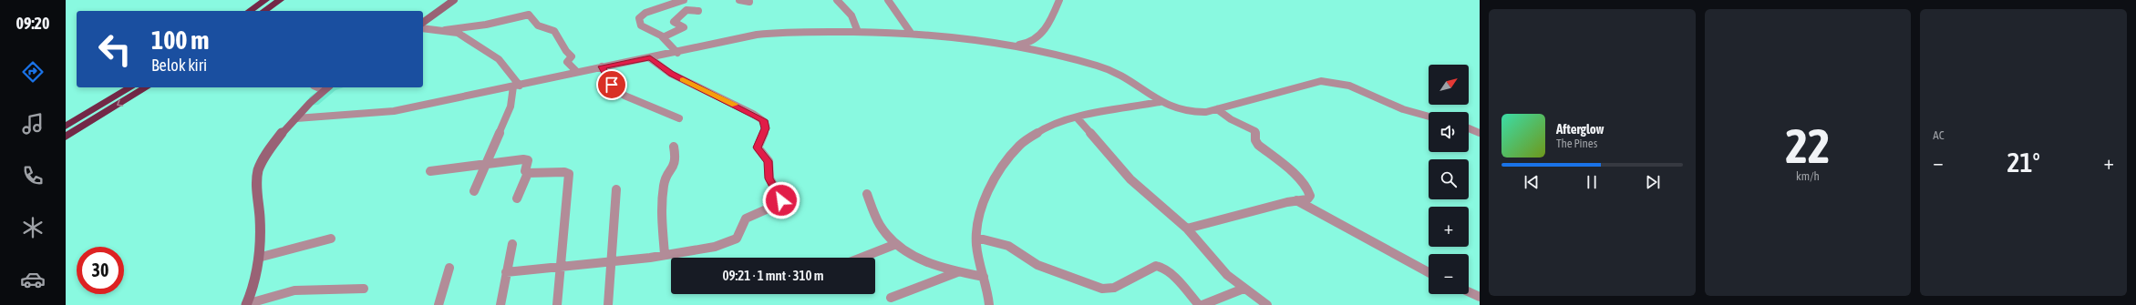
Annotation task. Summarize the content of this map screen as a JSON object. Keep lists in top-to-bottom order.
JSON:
{
  "north": "top right",
  "page": {
    "tabs": "09:20",
    "tile": [
      ["22", "km/h"],
      "AC"
    ],
    "turn": ["100 m", "Belok kiri"],
    "map_buttons": ["+", "−"],
    "song": ["Afterglow", "The Pines"],
    "heat": ["−", "21°", "+"],
    "limit": "30",
    "trip": "09:21 · 1 mnt · 310 m"
  }
}
